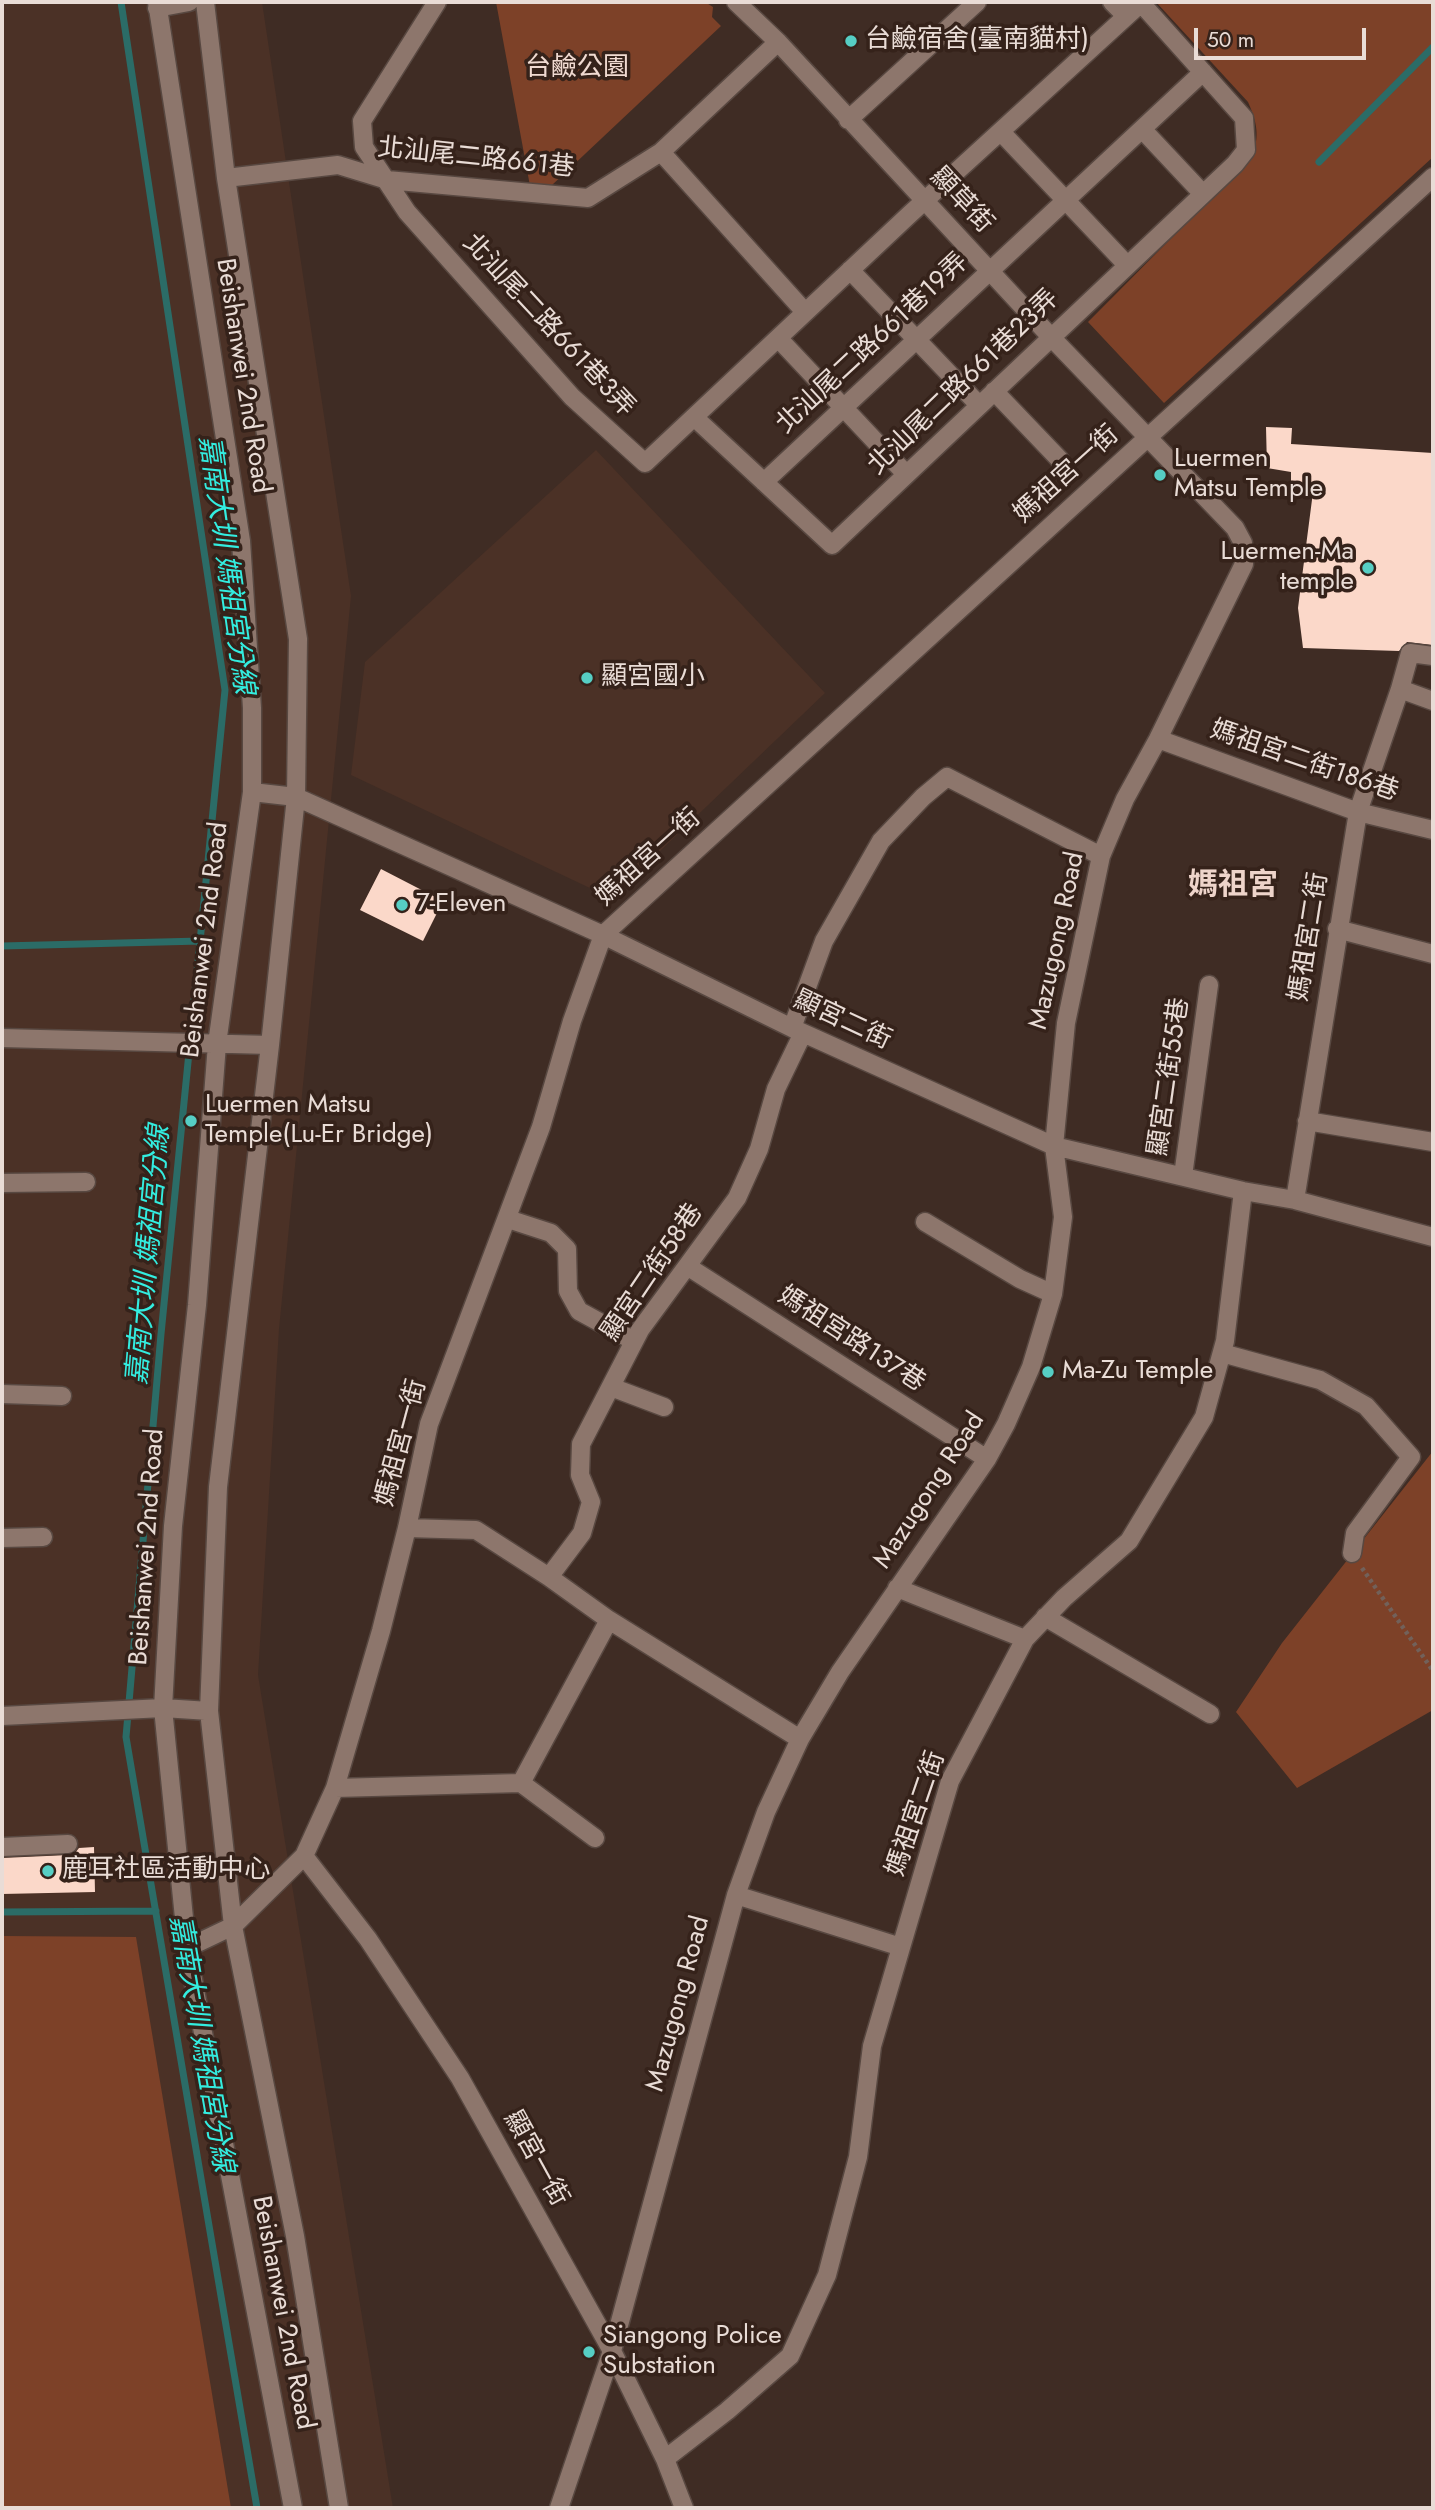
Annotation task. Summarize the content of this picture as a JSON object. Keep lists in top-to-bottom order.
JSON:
{
  "streets": {
    "street": [
      "北汕尾二路661巷",
      "顯草街",
      "北汕尾二路661巷3弄",
      "北汕尾二路661巷19弄",
      "Beishanwei 2nd Road",
      "北汕尾二路661巷23弄",
      "媽祖宮一街",
      "媽祖宮二街186巷",
      "媽祖宮二街",
      "Mazugong Road",
      "顯宮二街",
      "顯宮二街55巷",
      "顯宮二街58巷",
      "媽祖宮路137巷",
      "顯宮一街"
    ]
  },
  "crossings": [
    ["北汕尾二路661巷", "顯草街"],
    ["北汕尾二路661巷", "北汕尾二路661巷3弄"],
    ["北汕尾二路661巷", "Beishanwei 2nd Road"],
    ["顯草街", "北汕尾二路661巷3弄"],
    ["顯草街", "北汕尾二路661巷19弄"],
    ["顯草街", "北汕尾二路661巷23弄"],
    ["顯草街", "媽祖宮一街"],
    ["顯草街", "Mazugong Road"],
    ["北汕尾二路661巷3弄", "北汕尾二路661巷23弄"],
    ["北汕尾二路661巷19弄", "北汕尾二路661巷23弄"],
    ["Beishanwei 2nd Road", "媽祖宮一街"],
    ["Beishanwei 2nd Road", "顯宮二街"],
    ["媽祖宮一街", "Mazugong Road"],
    ["媽祖宮一街", "顯宮二街"],
    ["媽祖宮一街", "顯宮一街"],
    ["媽祖宮二街186巷", "媽祖宮二街"],
    ["媽祖宮二街186巷", "Mazugong Road"],
    ["媽祖宮二街", "顯宮二街"],
    ["媽祖宮二街", "顯宮一街"],
    ["Mazugong Road", "顯宮二街"],
    ["Mazugong Road", "顯宮二街58巷"],
    ["Mazugong Road", "媽祖宮路137巷"],
    ["Mazugong Road", "顯宮一街"],
    ["顯宮二街", "顯宮二街55巷"],
    ["顯宮二街", "顯宮二街58巷"],
    ["顯宮二街58巷", "媽祖宮路137巷"]
  ],
  "districts": ["媽祖宮"],
  "water": ["嘉南大圳 媽祖宮分線"],
  "parks": ["台鹼公園"],
  "places": [
    "台鹼宿舍(臺南貓村)",
    "Luermen Matsu Temple",
    "Luermen-Ma temple",
    "顯宮國小",
    "7-Eleven",
    "Luermen Matsu Temple(Lu-Er Bridge)",
    "Ma-Zu Temple",
    "鹿耳社區活動中心",
    "Siangong Police Substation"
  ],
  "scale_bar": "50 m"
}
